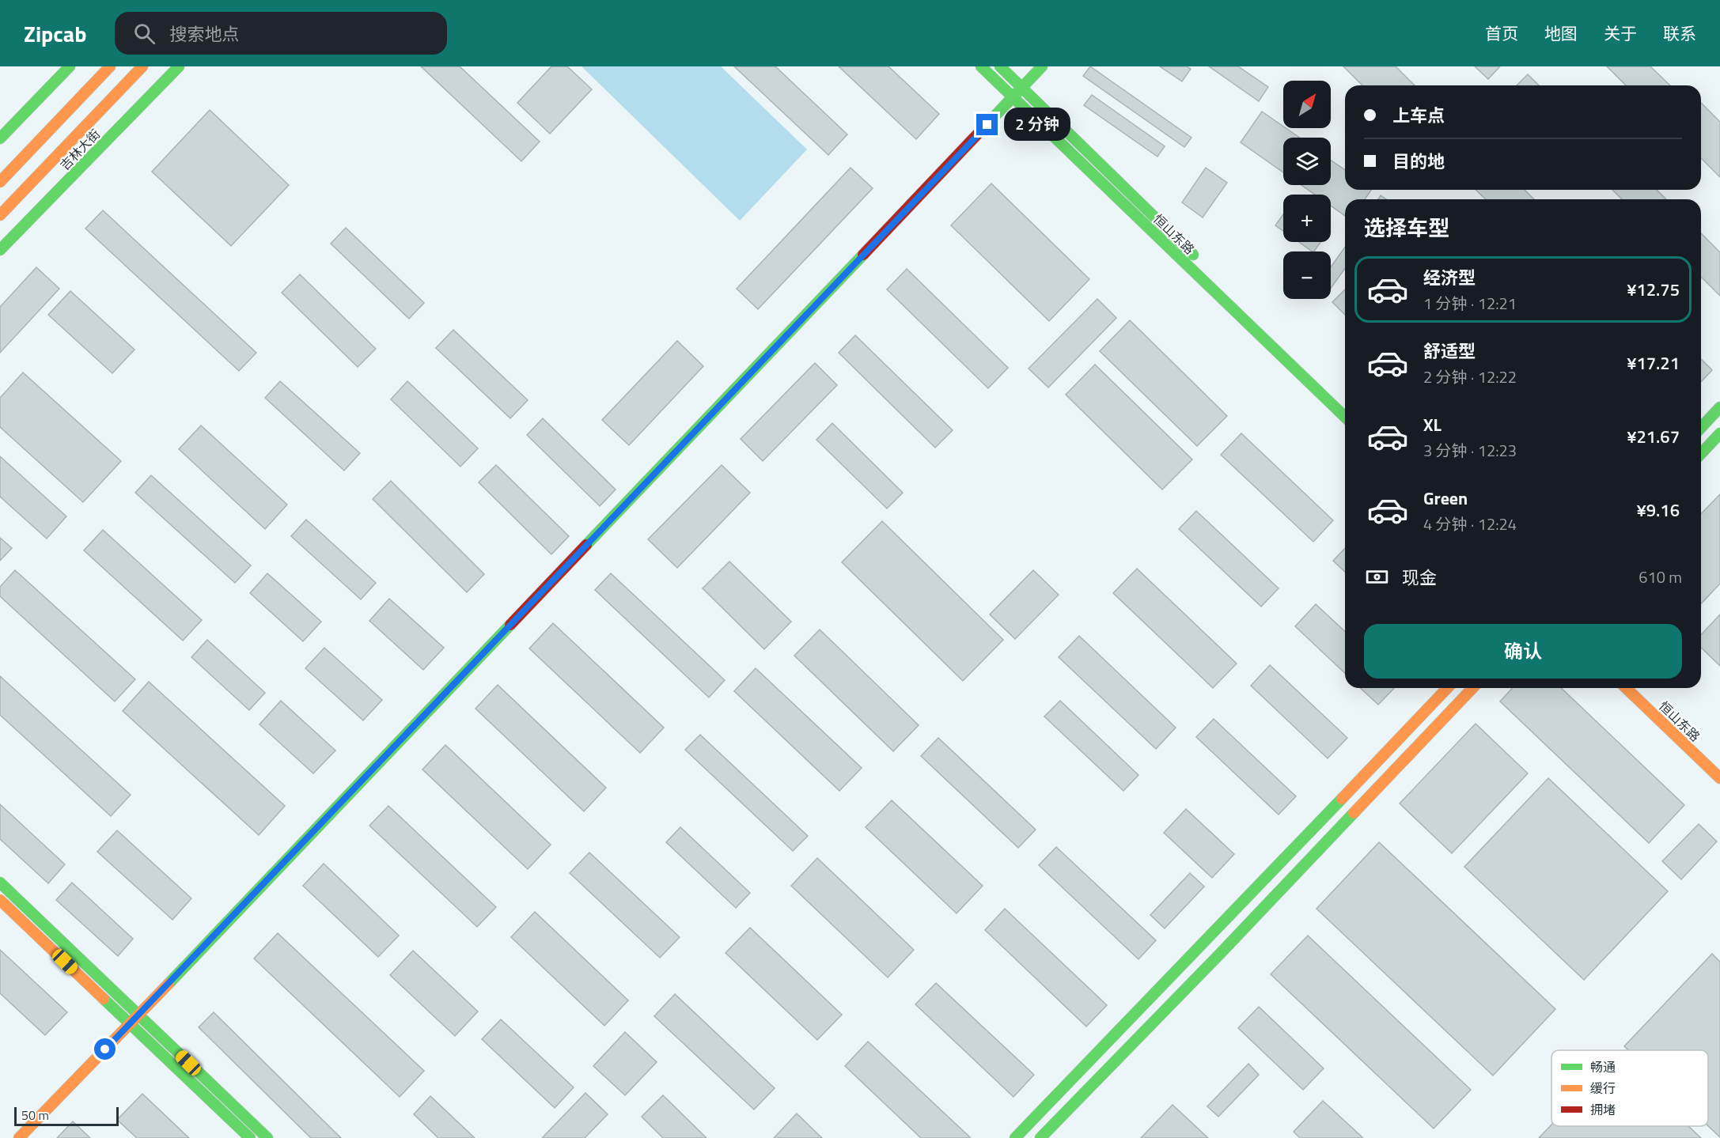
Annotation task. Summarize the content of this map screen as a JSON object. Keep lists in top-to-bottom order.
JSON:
{
  "streets": {
    "street": ["吉林大街", "恒山东路"]
  },
  "legend": ["畅通", "缓行", "拥堵"],
  "scale_bar": "50 m",
  "north": "top right",
  "page": {
    "header": "Zipcab",
    "search": "搜索地点",
    "nav": [
      "首页",
      "地图",
      "关于",
      "联系"
    ],
    "map_buttons": ["+", "−"],
    "banner": ["上车点", "目的地"],
    "bubble": "2 分钟",
    "heading": "选择车型",
    "list": [
      {
        "name": "经济型",
        "note": "1 分钟 · 12:21",
        "value": "¥12.75"
      },
      {
        "name": "舒适型",
        "note": "2 分钟 · 12:22",
        "value": "¥17.21"
      },
      {
        "name": "XL",
        "note": "3 分钟 · 12:23",
        "value": "¥21.67"
      },
      {
        "name": "Green",
        "note": "4 分钟 · 12:24",
        "value": "¥9.16"
      }
    ],
    "pay": ["现金", "610 m"],
    "buttons": "确认",
    "scale": "50 m"
  }
}
